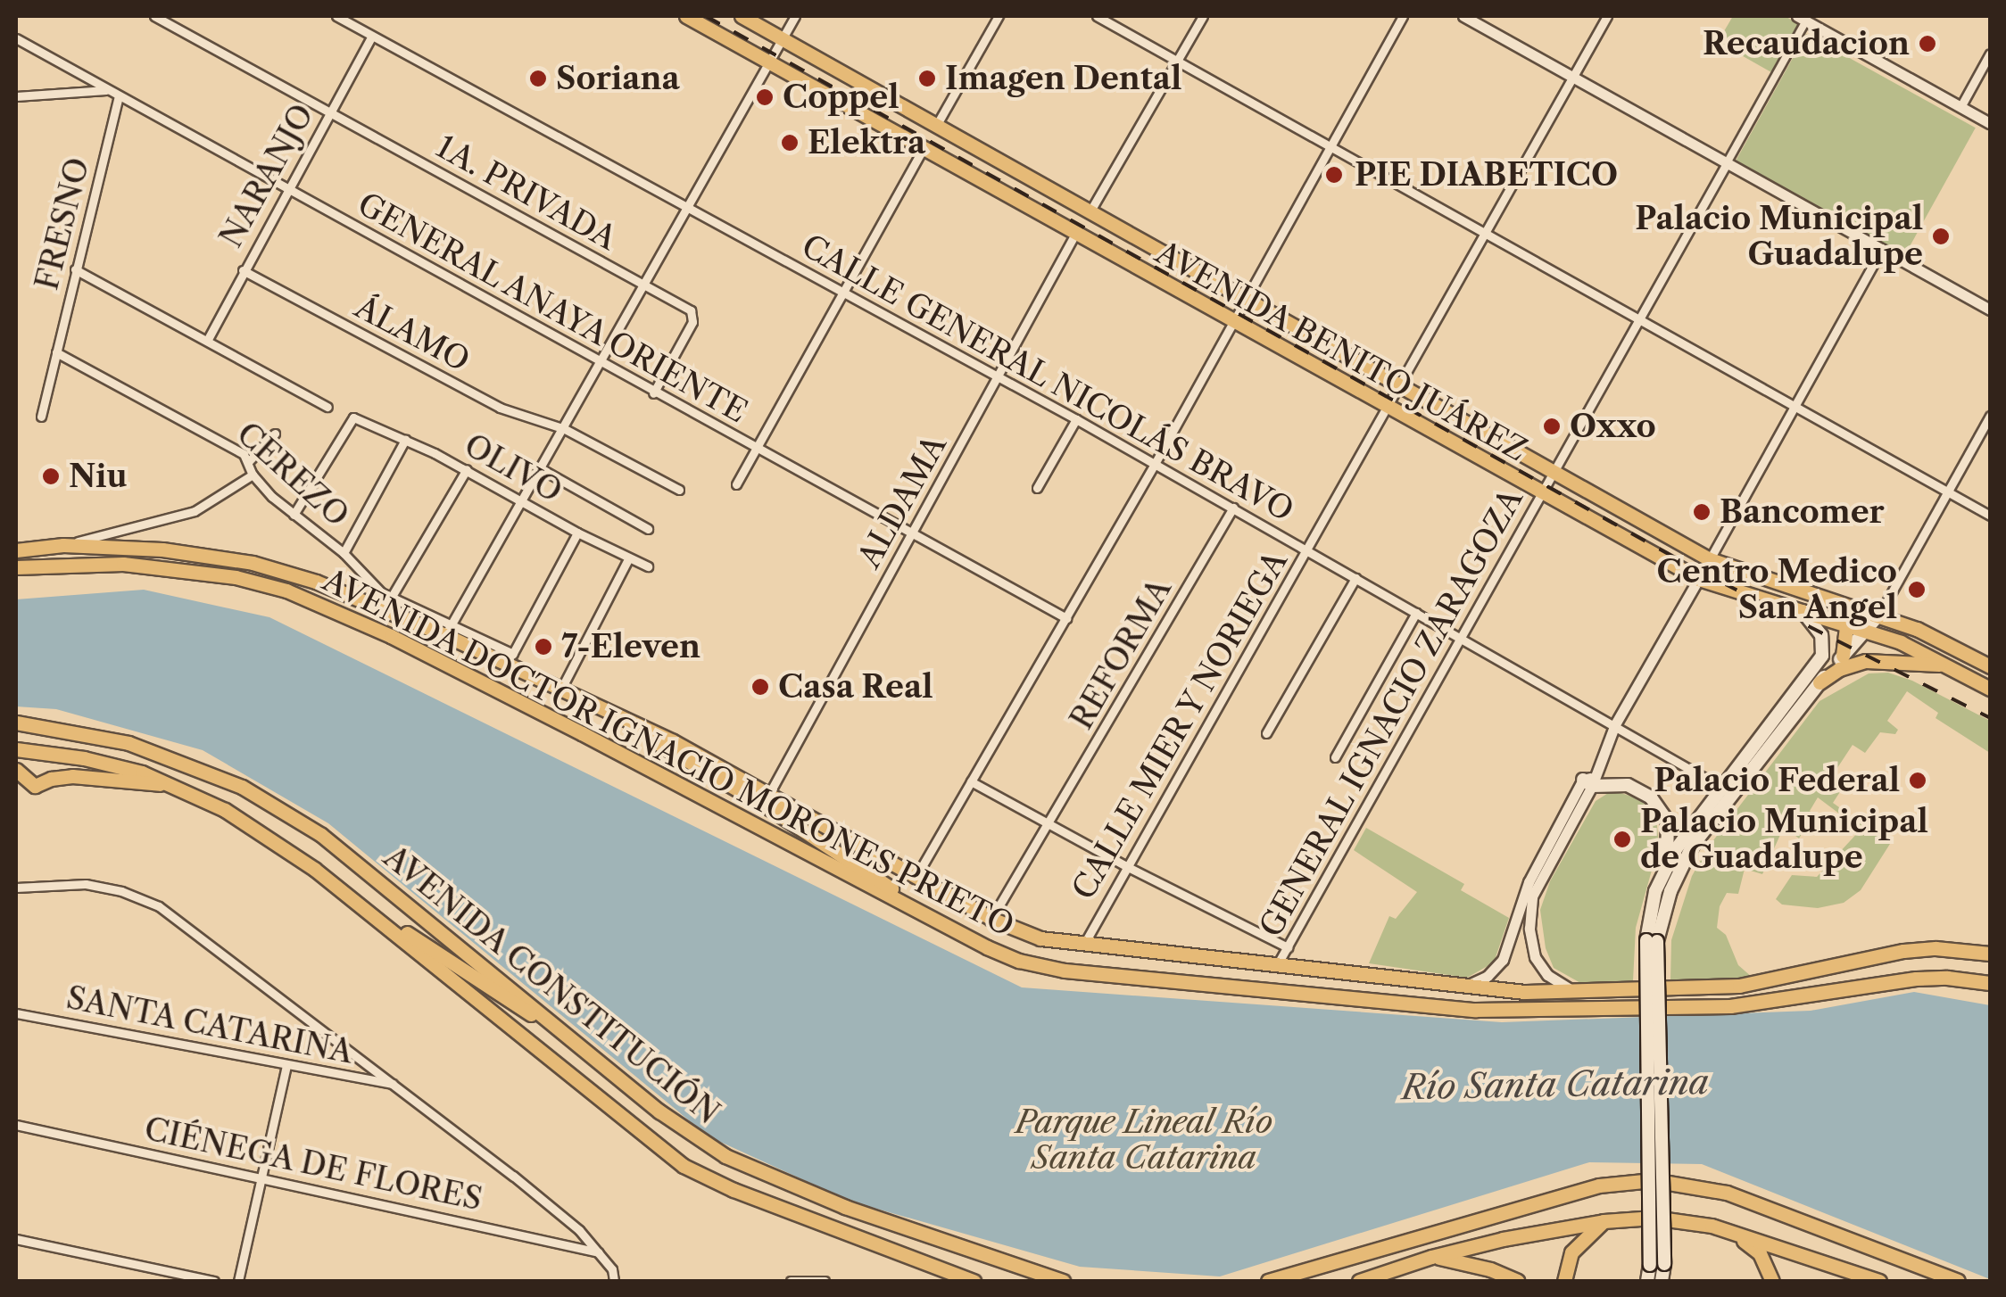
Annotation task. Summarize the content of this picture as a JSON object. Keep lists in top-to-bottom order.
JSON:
{
  "streets": {
    "main road": ["AVENIDA BENITO JUÁREZ", "AVENIDA DOCTOR IGNACIO MORONES PRIETO", "AVENIDA CONSTITUCIÓN"],
    "street": [
      "NARANJO",
      "1A. PRIVADA",
      "FRESNO",
      "GENERAL ANAYA ORIENTE",
      "ÁLAMO",
      "CALLE GENERAL NICOLÁS BRAVO",
      "OLIVO",
      "CEREZO",
      "ALDAMA",
      "REFORMA",
      "GENERAL IGNACIO ZARAGOZA",
      "CALLE MIER Y NORIEGA",
      "SANTA CATARINA",
      "CIÉNEGA DE FLORES"
    ]
  },
  "crossings": [
    ["NARANJO", "1A. PRIVADA"],
    ["NARANJO", "GENERAL ANAYA ORIENTE"],
    ["NARANJO", "ÁLAMO"],
    ["NARANJO", "CALLE GENERAL NICOLÁS BRAVO"],
    ["1A. PRIVADA", "GENERAL ANAYA ORIENTE"],
    ["FRESNO", "GENERAL ANAYA ORIENTE"],
    ["FRESNO", "CEREZO"],
    ["GENERAL ANAYA ORIENTE", "ALDAMA"],
    ["AVENIDA BENITO JUÁREZ", "ALDAMA"],
    ["AVENIDA BENITO JUÁREZ", "GENERAL IGNACIO ZARAGOZA"],
    ["AVENIDA BENITO JUÁREZ", "CALLE MIER Y NORIEGA"],
    ["CALLE GENERAL NICOLÁS BRAVO", "ALDAMA"],
    ["CALLE GENERAL NICOLÁS BRAVO", "REFORMA"],
    ["CALLE GENERAL NICOLÁS BRAVO", "GENERAL IGNACIO ZARAGOZA"],
    ["CALLE GENERAL NICOLÁS BRAVO", "CALLE MIER Y NORIEGA"],
    ["OLIVO", "CEREZO"],
    ["CEREZO", "AVENIDA DOCTOR IGNACIO MORONES PRIETO"],
    ["ALDAMA", "AVENIDA DOCTOR IGNACIO MORONES PRIETO"],
    ["REFORMA", "AVENIDA DOCTOR IGNACIO MORONES PRIETO"],
    ["GENERAL IGNACIO ZARAGOZA", "AVENIDA DOCTOR IGNACIO MORONES PRIETO"],
    ["CALLE MIER Y NORIEGA", "AVENIDA DOCTOR IGNACIO MORONES PRIETO"]
  ],
  "water": ["Río Santa Catarina"],
  "parks": ["Parque Lineal Río Santa Catarina"],
  "places": [
    "Recaudacion",
    "Soriana",
    "Imagen Dental",
    "Coppel",
    "Elektra",
    "PIE DIABETICO",
    "Palacio Municipal Guadalupe",
    "Oxxo",
    "Niu",
    "Bancomer",
    "Centro Medico San Angel",
    "7-Eleven",
    "Casa Real",
    "Palacio Federal",
    "Palacio Municipal de Guadalupe"
  ]
}
